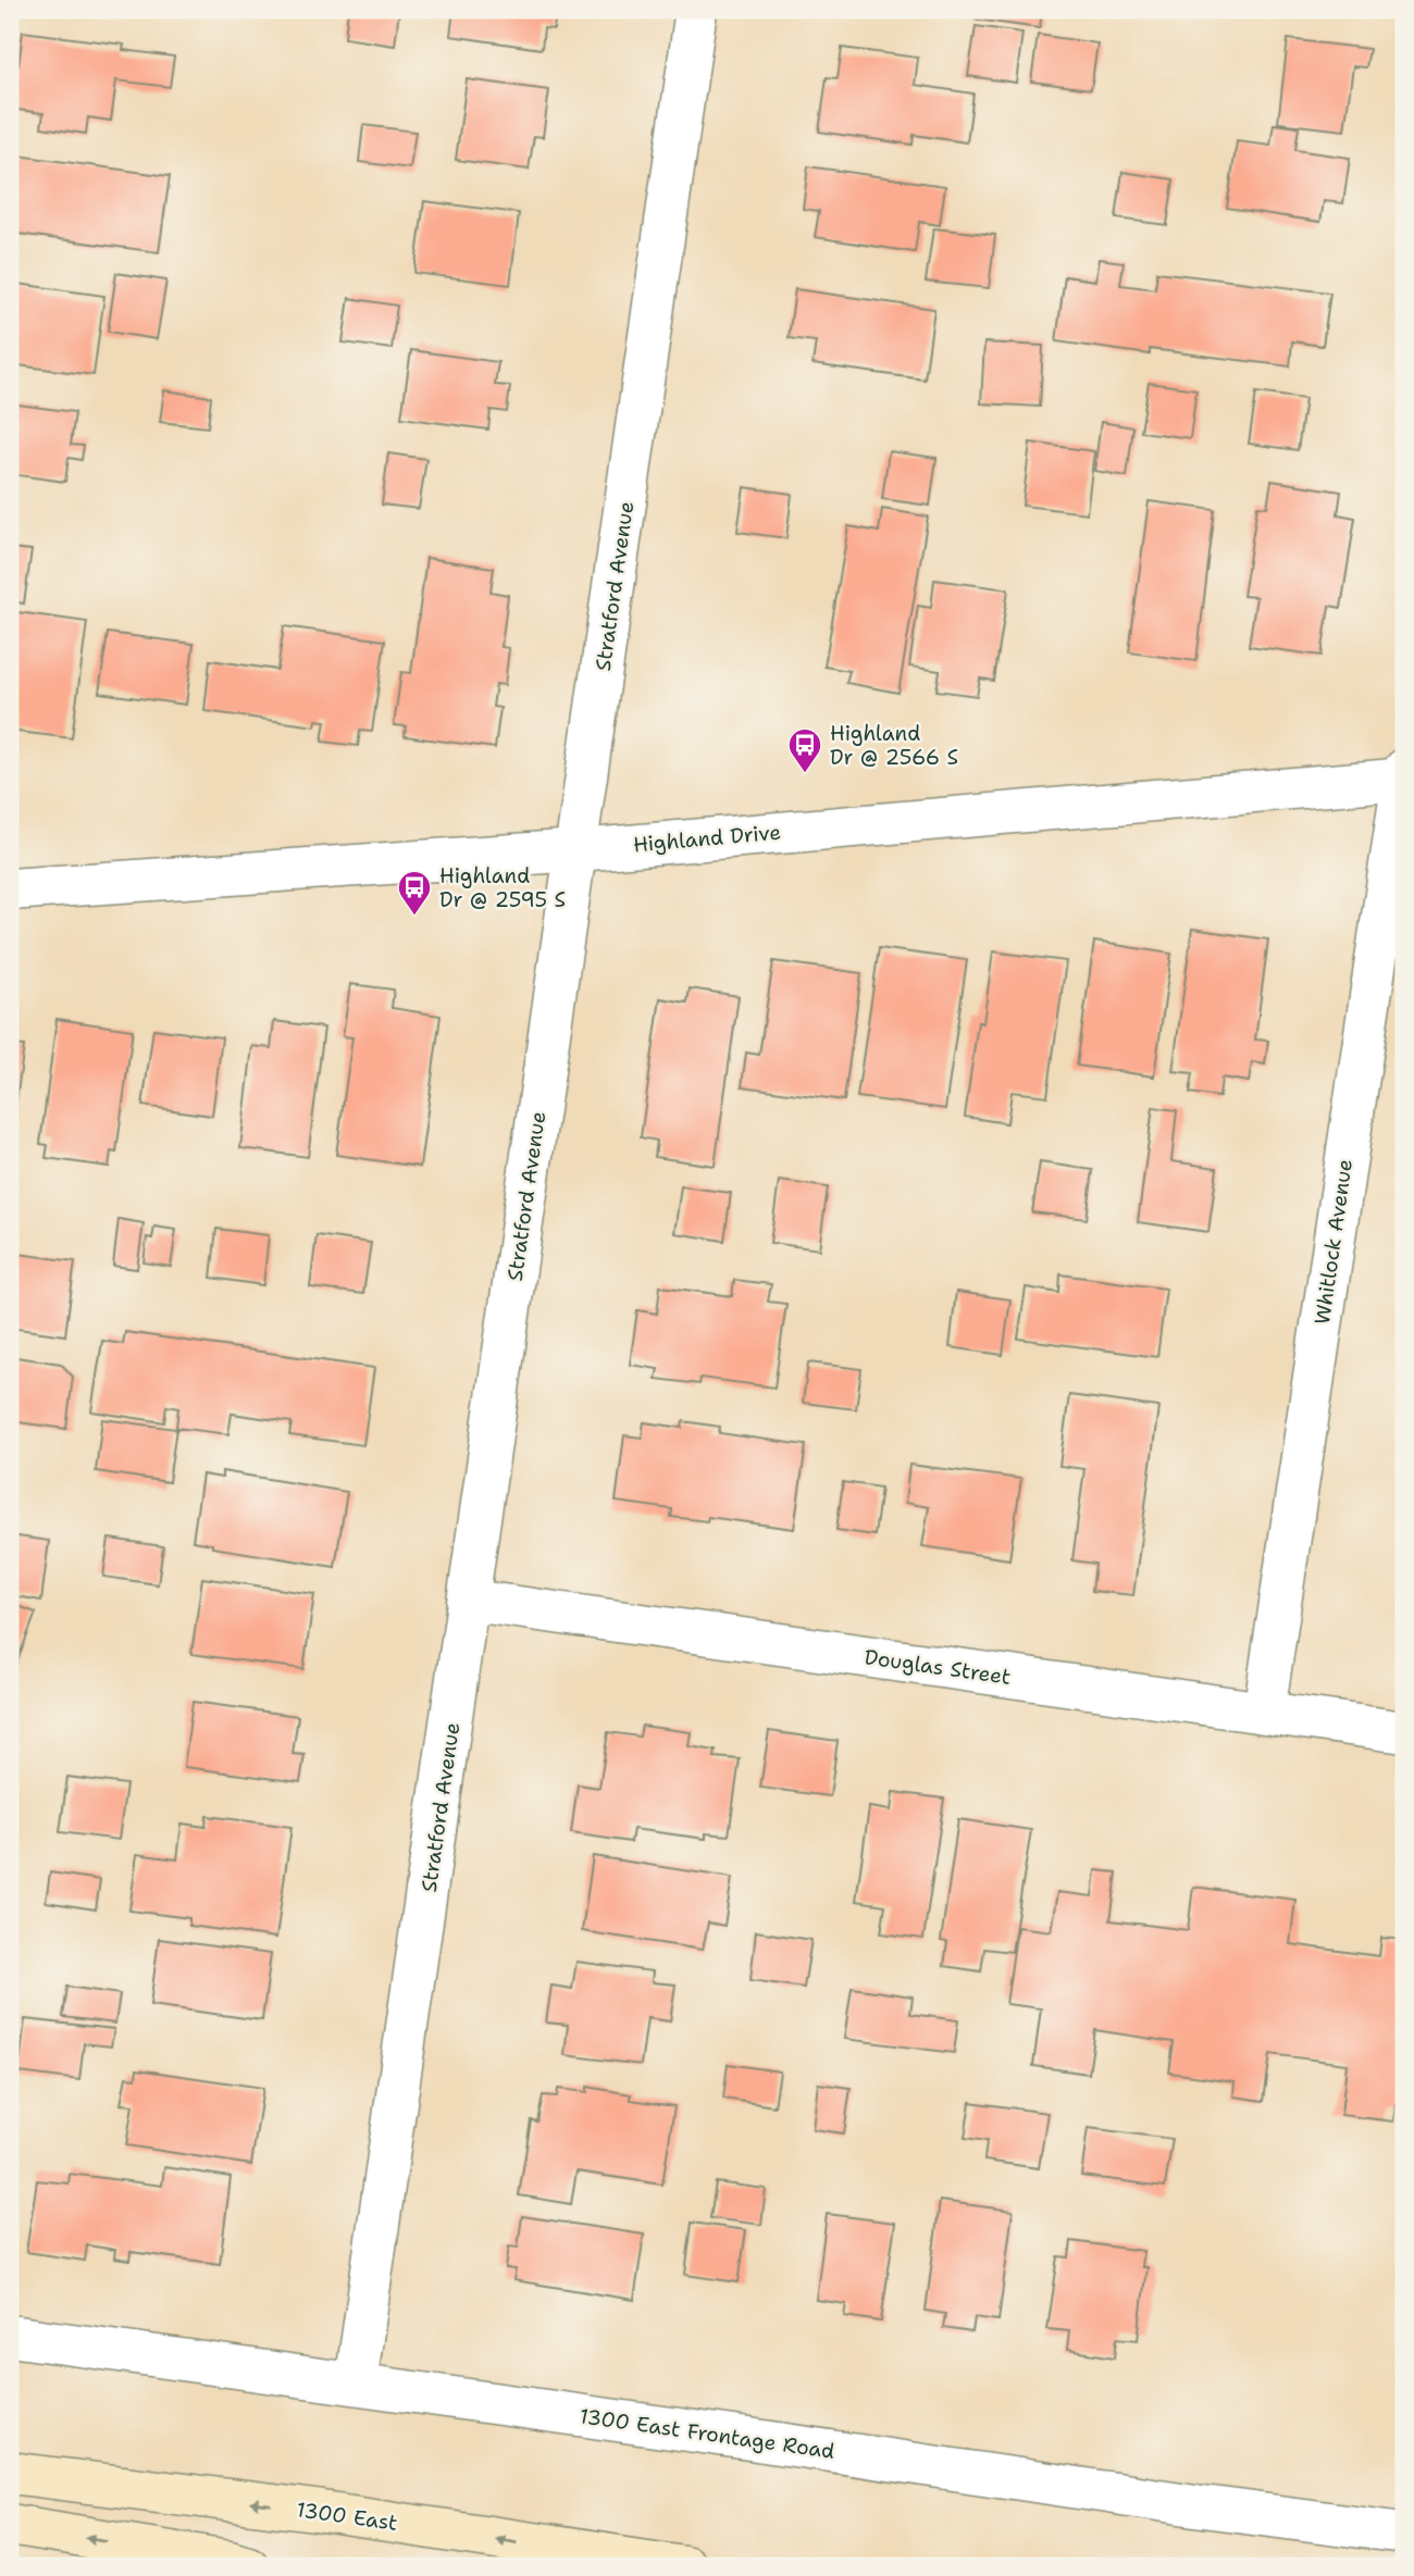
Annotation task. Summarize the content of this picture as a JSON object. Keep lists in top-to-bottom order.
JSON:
{
  "streets": {
    "main road": ["1300 East"],
    "street": [
      "Stratford Avenue",
      "Highland Drive",
      "Whitlock Avenue",
      "Douglas Street",
      "1300 East Frontage Road"
    ]
  },
  "crossings": [
    ["Stratford Avenue", "Highland Drive"],
    ["Stratford Avenue", "Douglas Street"],
    ["Stratford Avenue", "1300 East Frontage Road"],
    ["Highland Drive", "Whitlock Avenue"],
    ["Whitlock Avenue", "Douglas Street"]
  ],
  "places": {
    "bus stop": ["Highland Dr @ 2566 S", "Highland Dr @ 2595 S"]
  }
}
